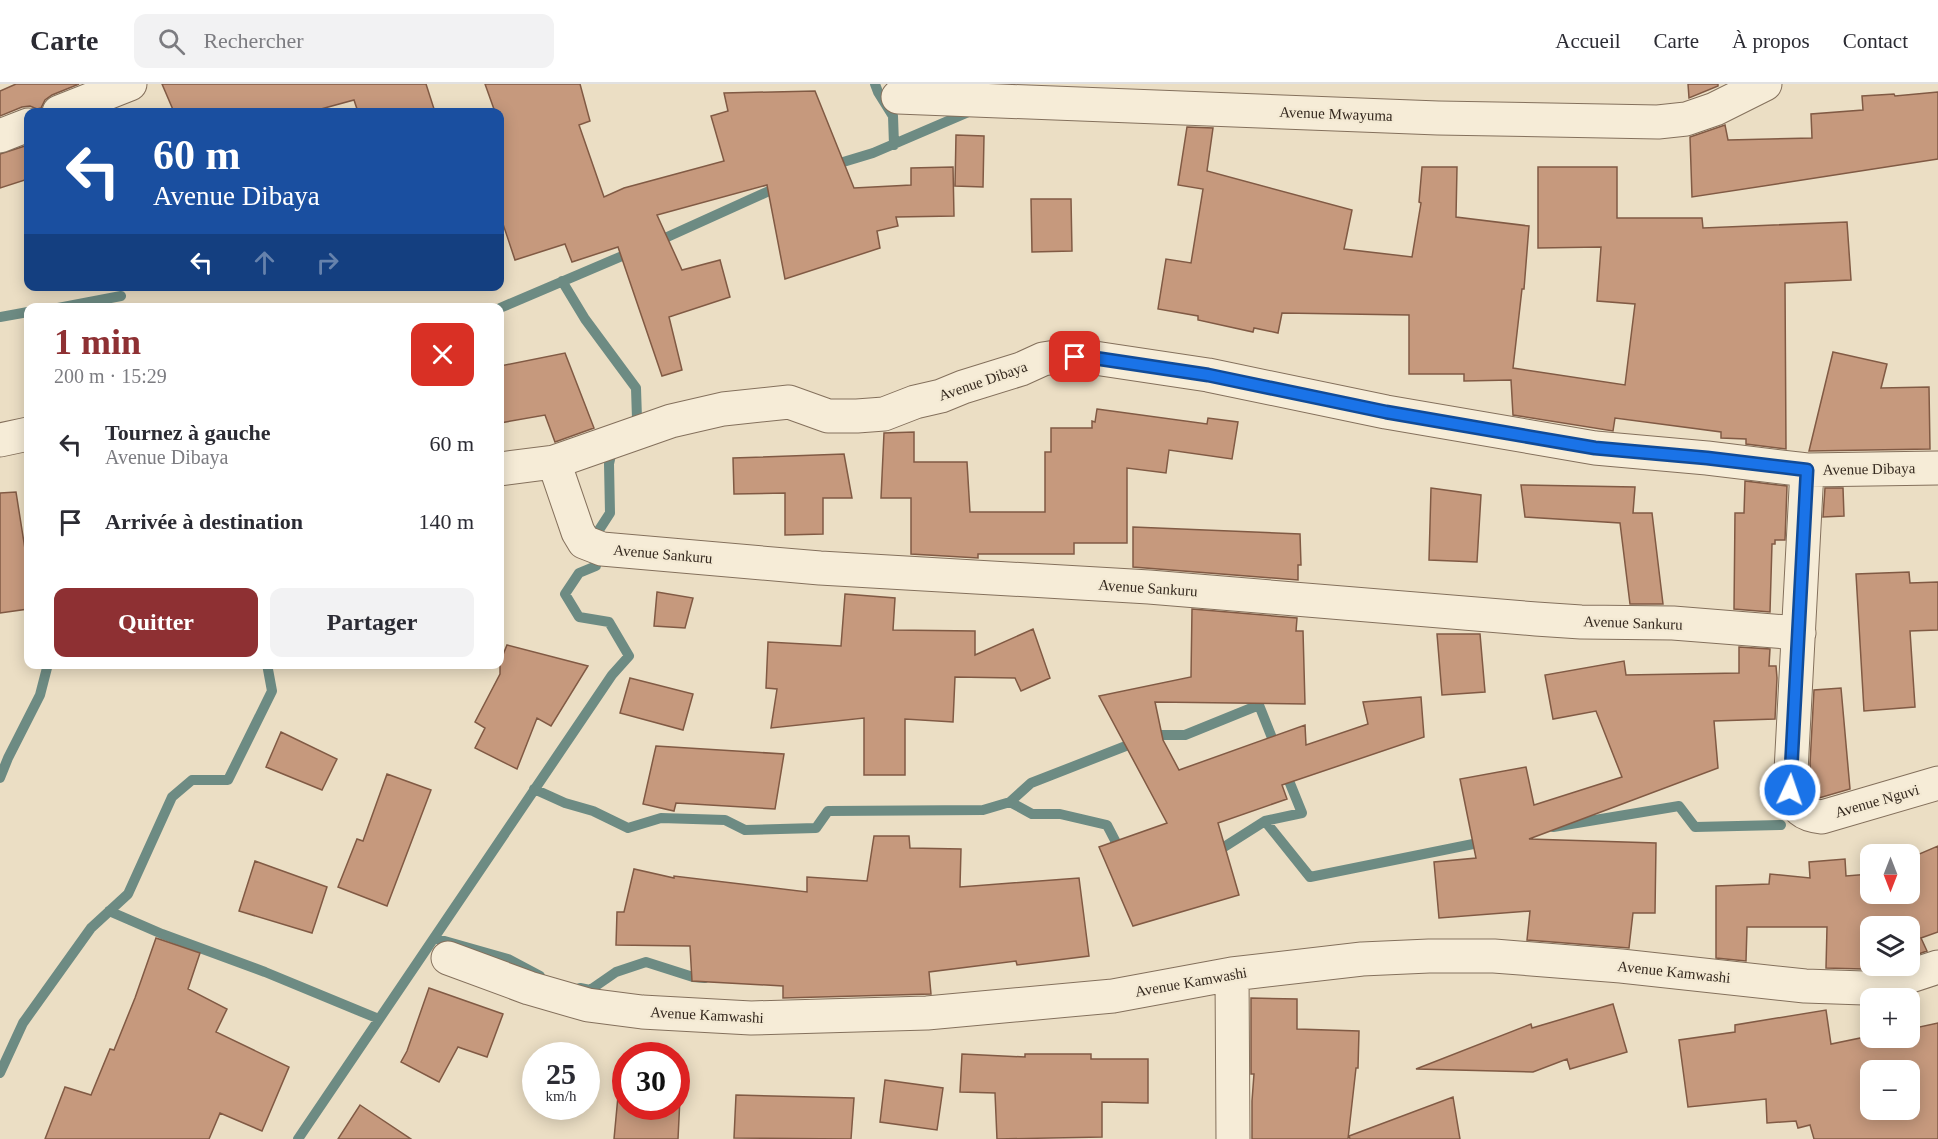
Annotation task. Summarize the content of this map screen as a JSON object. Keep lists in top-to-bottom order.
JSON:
{
  "streets": {
    "street": [
      "Avenue Mwayuma",
      "Avenue Dibaya",
      "Avenue Sankuru",
      "Avenue Nguvi",
      "Avenue Kamwashi"
    ]
  },
  "crossings": [
    ["Avenue Dibaya", "Avenue Sankuru"],
    ["Avenue Dibaya", "Avenue Nguvi"],
    ["Avenue Sankuru", "Avenue Nguvi"]
  ],
  "north": "bottom",
  "page": {
    "header": "Carte",
    "search": "Rechercher",
    "nav": [
      "Accueil",
      "Carte",
      "À propos",
      "Contact"
    ],
    "turn": ["60 m", "Avenue Dibaya"],
    "heading": ["1 min", "200 m · 15:29"],
    "list": [
      {
        "name": "Tournez à gauche",
        "note": "Avenue Dibaya",
        "value": "60 m"
      },
      {
        "name": "Arrivée à destination",
        "value": "140 m"
      }
    ],
    "buttons": ["Quitter", "Partager"],
    "map_buttons": ["+", "−"],
    "speed": "25 km/h",
    "limit": "30"
  }
}
